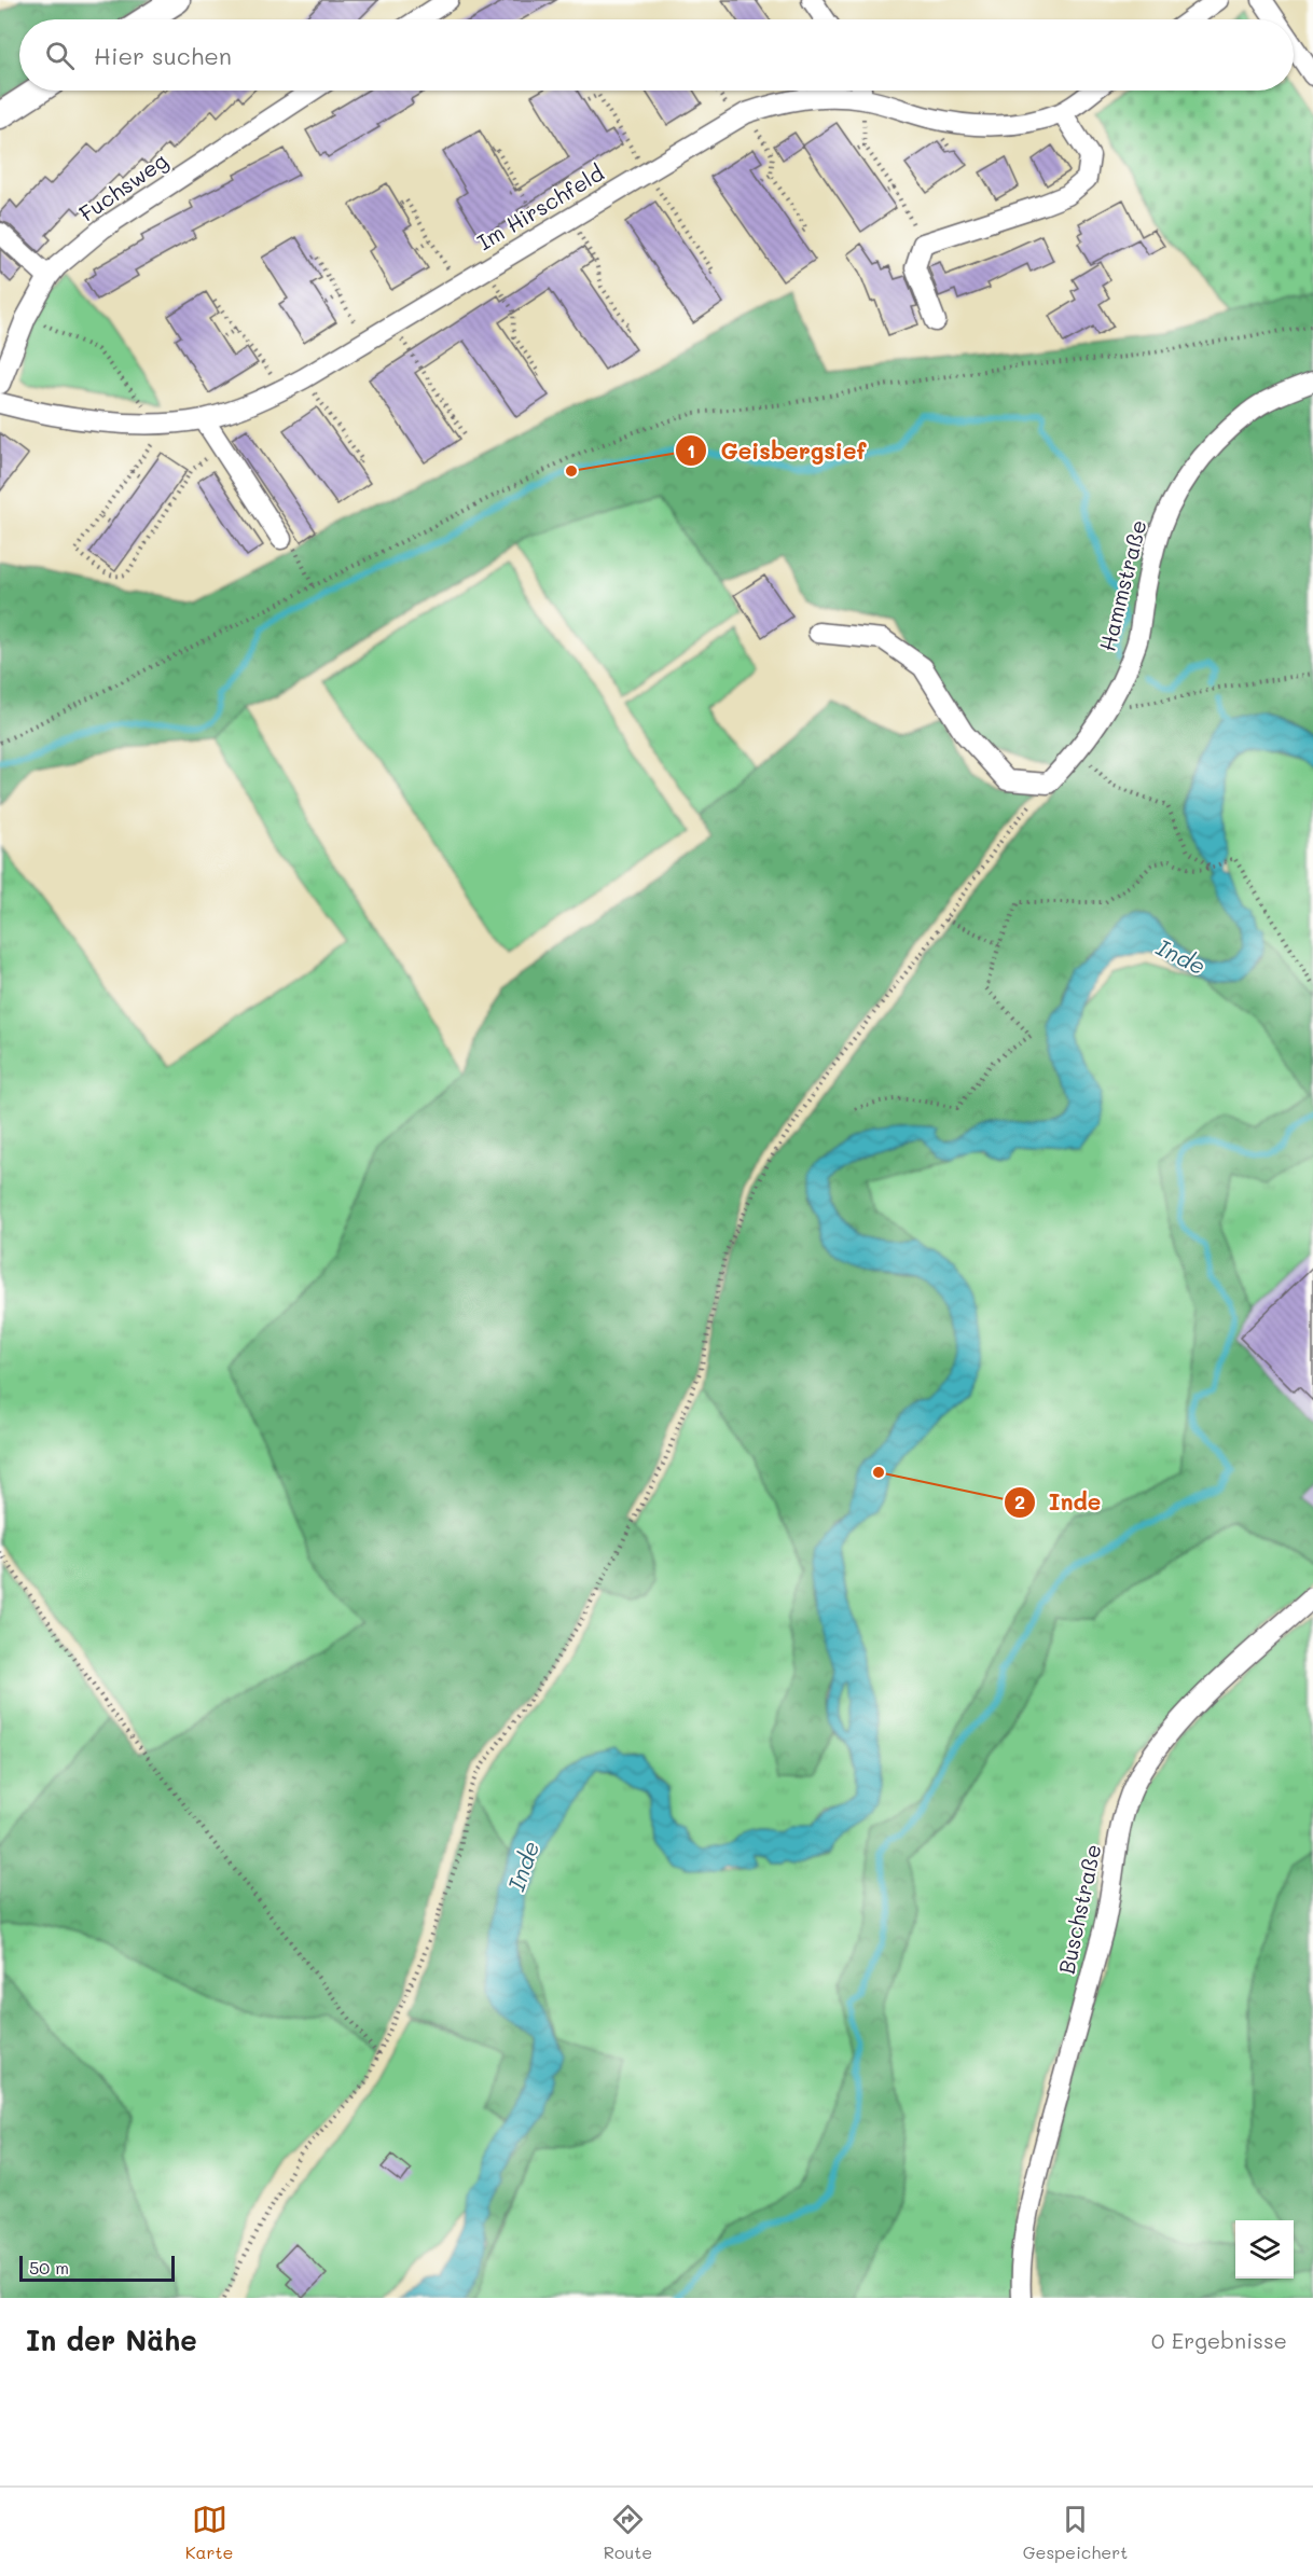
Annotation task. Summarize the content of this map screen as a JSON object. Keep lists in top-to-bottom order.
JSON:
{
  "streets": {
    "street": [
      "Fuchsweg",
      "Im Hirschfeld",
      "Hammstraße",
      "Buschstraße"
    ]
  },
  "water": ["Inde"],
  "places": ["Geisbergsief", "Inde"],
  "scale_bar": "50 m",
  "page": {
    "search": "Hier suchen",
    "scale": "50 m",
    "heading": ["In der Nähe", "0 Ergebnisse"],
    "nav": ["Karte", "Route", "Gespeichert"]
  }
}
